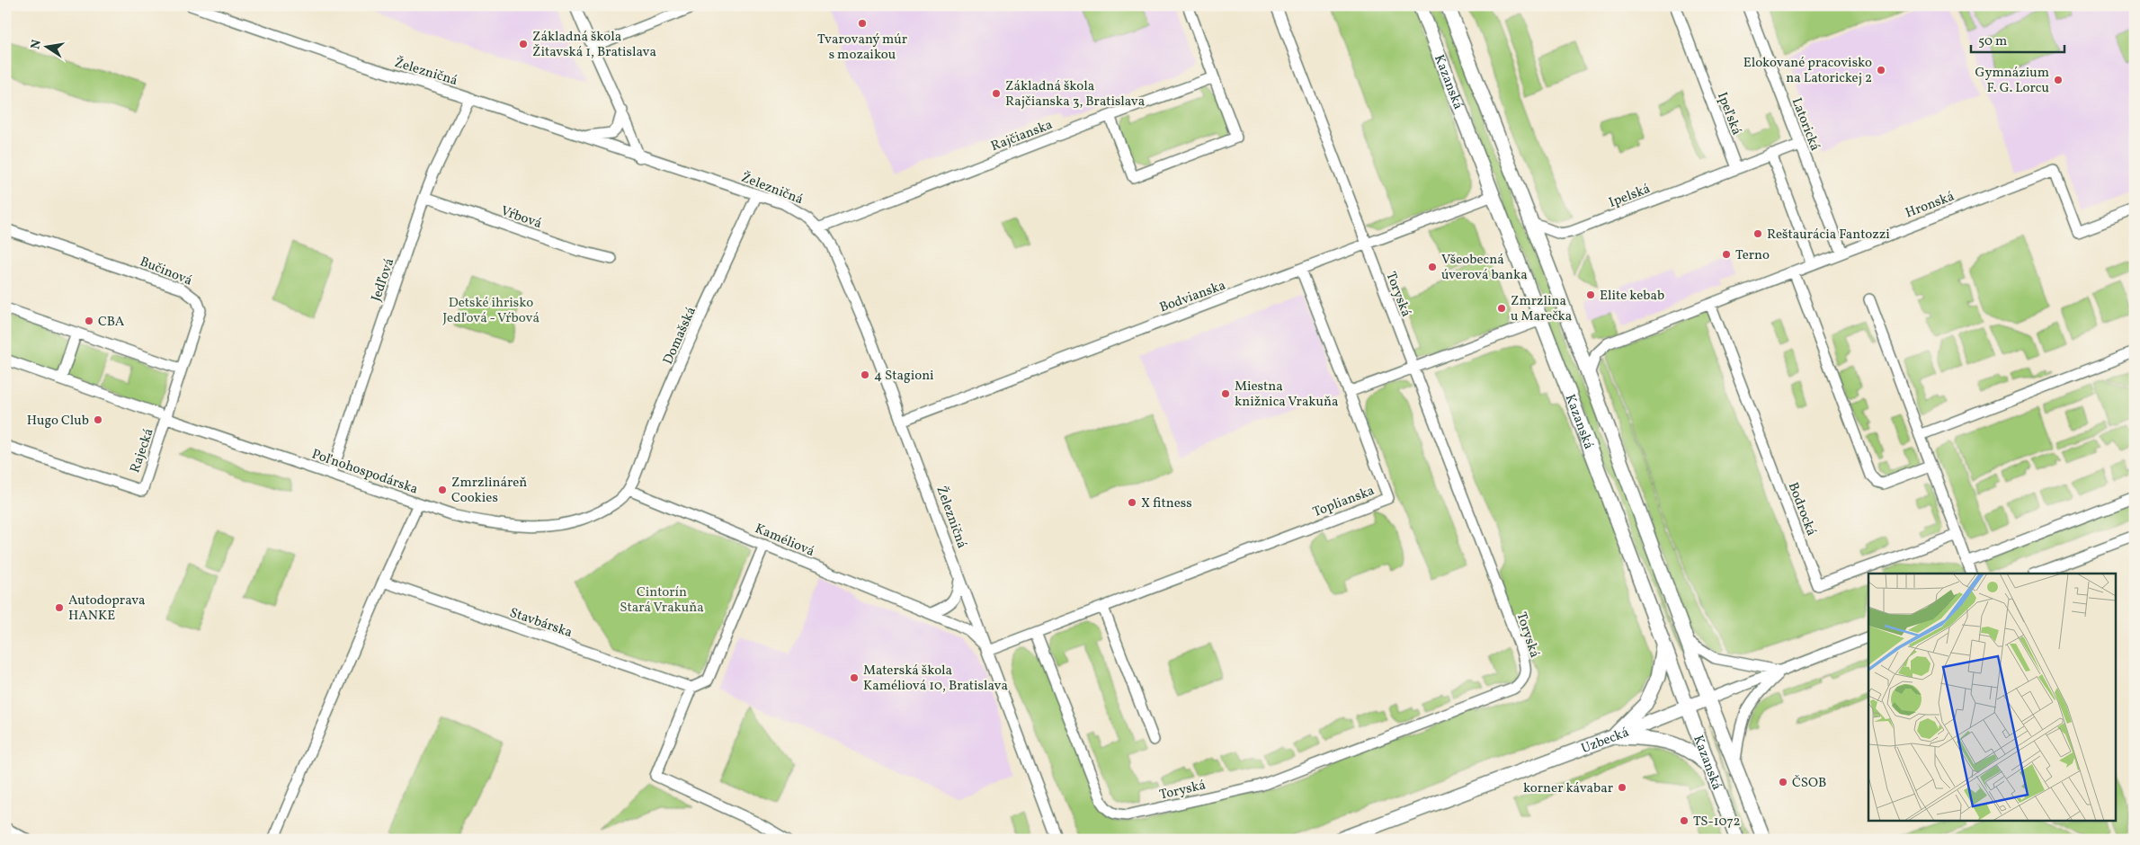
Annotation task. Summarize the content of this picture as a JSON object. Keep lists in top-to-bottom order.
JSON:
{
  "streets": {
    "main road": ["Kazanská", "Uzbecká"],
    "street": [
      "Železničná",
      "Ipeľská",
      "Latorická",
      "Rajčianska",
      "Ipelská",
      "Hronská",
      "Vŕbová",
      "Bučinová",
      "Jedľová",
      "Toryská",
      "Bodvianska",
      "Domašská",
      "Rajecká",
      "Poľnohospodárska",
      "Toplianska",
      "Bodrocká",
      "Kaméliová",
      "Stavbárska"
    ]
  },
  "crossings": [
    ["Železničná", "Rajčianska"],
    ["Železničná", "Jedľová"],
    ["Železničná", "Bodvianska"],
    ["Železničná", "Domašská"],
    ["Železničná", "Toplianska"],
    ["Železničná", "Kaméliová"],
    ["Kazanská", "Ipelská"],
    ["Kazanská", "Hronská"],
    ["Kazanská", "Bodvianska"],
    ["Kazanská", "Uzbecká"],
    ["Ipeľská", "Ipelská"],
    ["Latorická", "Hronská"],
    ["Hronská", "Bodrocká"],
    ["Vŕbová", "Jedľová"],
    ["Bučinová", "Rajecká"],
    ["Bučinová", "Poľnohospodárska"],
    ["Jedľová", "Poľnohospodárska"],
    ["Toryská", "Bodvianska"],
    ["Toryská", "Toplianska"],
    ["Domašská", "Poľnohospodárska"],
    ["Domašská", "Kaméliová"],
    ["Rajecká", "Poľnohospodárska"],
    ["Poľnohospodárska", "Kaméliová"],
    ["Toplianska", "Kaméliová"]
  ],
  "parks": ["Detské ihrisko Jedľová - Vŕbová", "Cintorín Stará Vrakuňa"],
  "places": [
    "Tvarovaný múr s mozaikou",
    "Základná škola Žitavská 1, Bratislava",
    "Elokované pracovisko na Latorickej 2",
    "Gymnázium F. G. Lorcu",
    "Základná škola Rajčianska 3, Bratislava",
    "Reštaurácia Fantozzi",
    "Terno",
    "Všeobecná úverová banka",
    "Elite kebab",
    "Zmrzlina u Marečka",
    "CBA",
    "4 Stagioni",
    "Miestna knižnica Vrakuňa",
    "Hugo Club",
    "Zmrzlináreň Cookies",
    "X fitness",
    "Autodoprava HANKE",
    "Materská škola Kaméliová 10, Bratislava",
    "ČSOB",
    "korner kávabar",
    "TS-1072"
  ],
  "scale_bar": "50 m",
  "north": "left"
}
